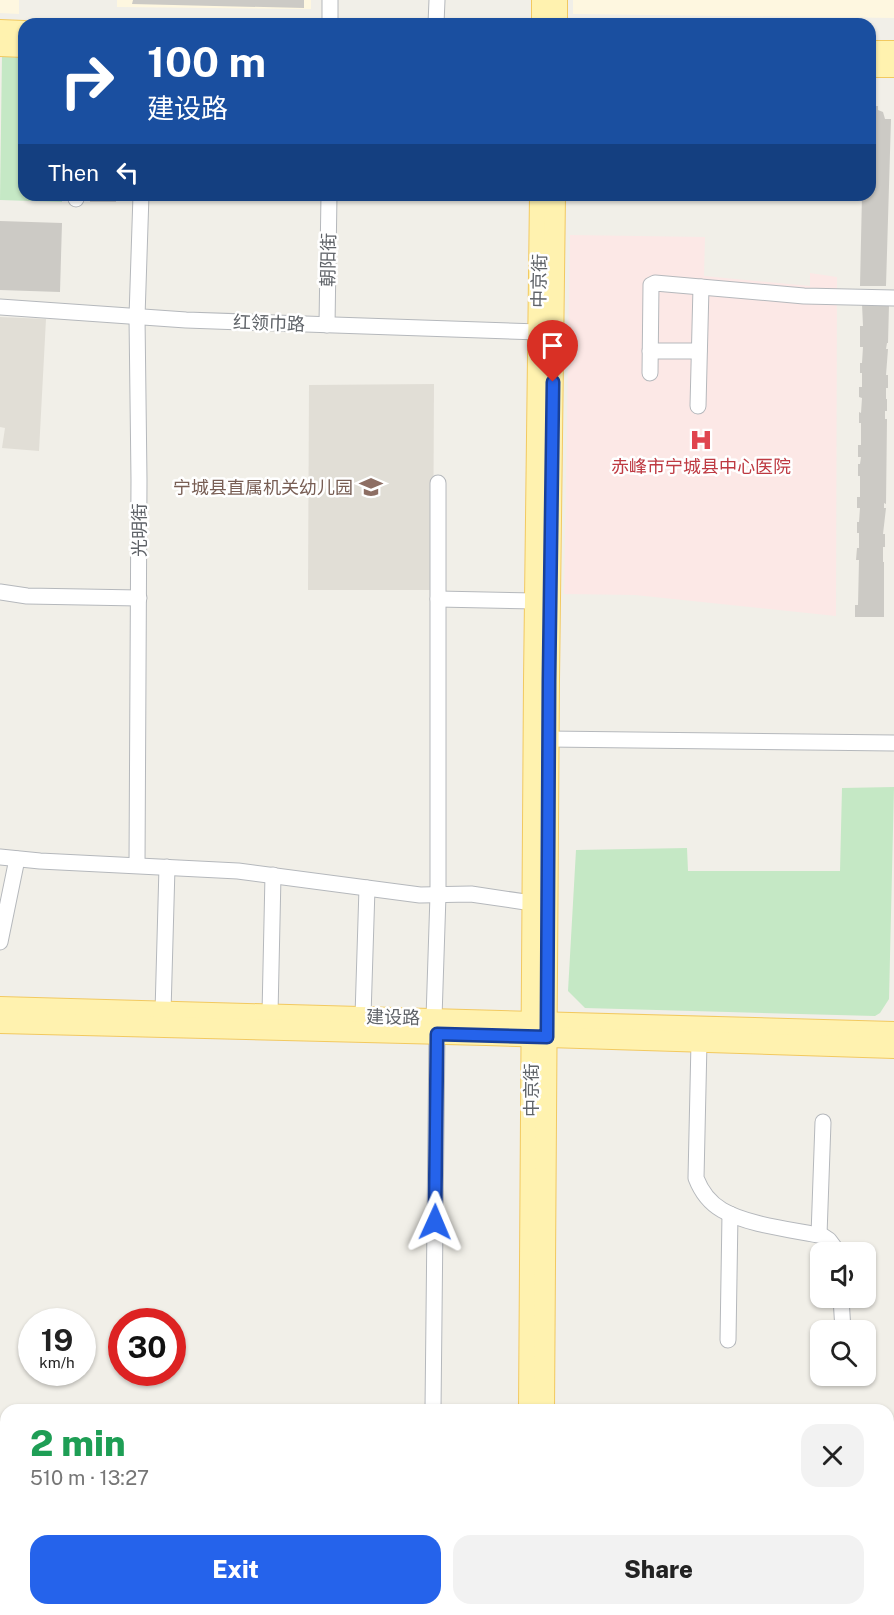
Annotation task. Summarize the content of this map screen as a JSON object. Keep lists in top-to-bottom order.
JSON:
{
  "streets": {
    "main road": ["中京街", "建设路"],
    "street": ["朝阳街", "红领巾路", "光明街"]
  },
  "crossings": [
    ["朝阳街", "红领巾路"],
    ["中京街", "红领巾路"],
    ["中京街", "建设路"],
    ["红领巾路", "光明街"]
  ],
  "places": {
    "hospital": ["赤峰市宁城县中心医院"],
    "school or university": ["宁城县直属机关幼儿园"]
  },
  "page": {
    "turn": ["100 m", "建设路"],
    "then": "Then",
    "speed": "19 km/h",
    "limit": "30",
    "heading": ["2 min", "510 m · 13:27"],
    "buttons": ["Exit", "Share"]
  }
}
